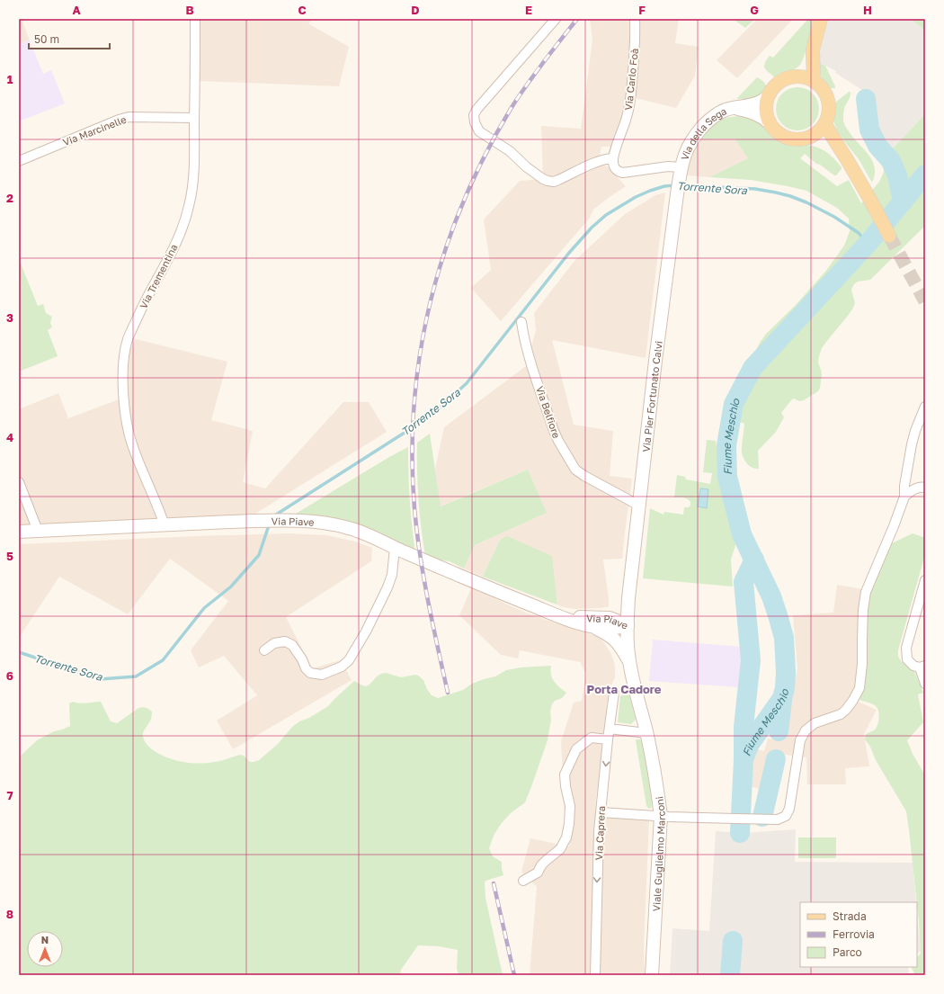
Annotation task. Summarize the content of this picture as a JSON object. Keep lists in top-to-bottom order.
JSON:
{
  "streets": {
    "main road": [
      "Via della Sega",
      "Via Pier Fortunato Calvi",
      "Via Piave",
      "Viale Guglielmo Marconi"
    ],
    "street": [
      "Via Carlo Foà",
      "Via Marcinelle",
      "Via Trementina",
      "Via Belfiore",
      "Via Caprera"
    ]
  },
  "crossings": [
    ["Via Marcinelle", "Via Trementina"],
    ["Via della Sega", "Via Pier Fortunato Calvi"],
    ["Via Trementina", "Via Piave"],
    ["Via Pier Fortunato Calvi", "Via Belfiore"],
    ["Via Pier Fortunato Calvi", "Via Piave"],
    ["Via Pier Fortunato Calvi", "Viale Guglielmo Marconi"]
  ],
  "one_way": ["Via Caprera"],
  "districts": ["Porta Cadore"],
  "water": ["Torrente Sora", "Fiume Meschio"],
  "legend": ["Strada", "Ferrovia", "Parco"],
  "scale_bar": "50 m",
  "north": "top",
  "grid": {
    "columns": [
      "A",
      "B",
      "C",
      "D",
      "E",
      "F",
      "G",
      "H"
    ],
    "rows": [
      "1",
      "2",
      "3",
      "4",
      "5",
      "6",
      "7",
      "8"
    ]
  }
}
